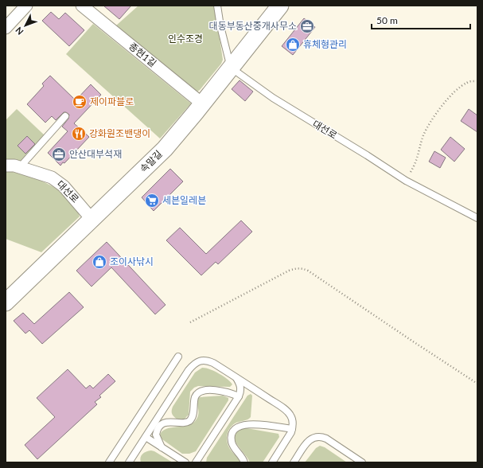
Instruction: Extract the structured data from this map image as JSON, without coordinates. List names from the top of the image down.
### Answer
{
  "streets": {
    "street": ["종현1길", "대선로", "속말길"]
  },
  "crossings": [
    ["종현1길", "속말길"],
    ["대선로", "속말길"]
  ],
  "parks": ["인수조경"],
  "places": {
    "office": ["대동부동산중개사무소", "안산대부석재"],
    "shop": ["휴체형관리", "조이사낚시"],
    "cafe": ["제이파블로"],
    "restaurant": ["강화원조밴댕이"],
    "supermarket": ["세븐일레븐"]
  },
  "scale_bar": "50 m",
  "north": "bottom left"
}
